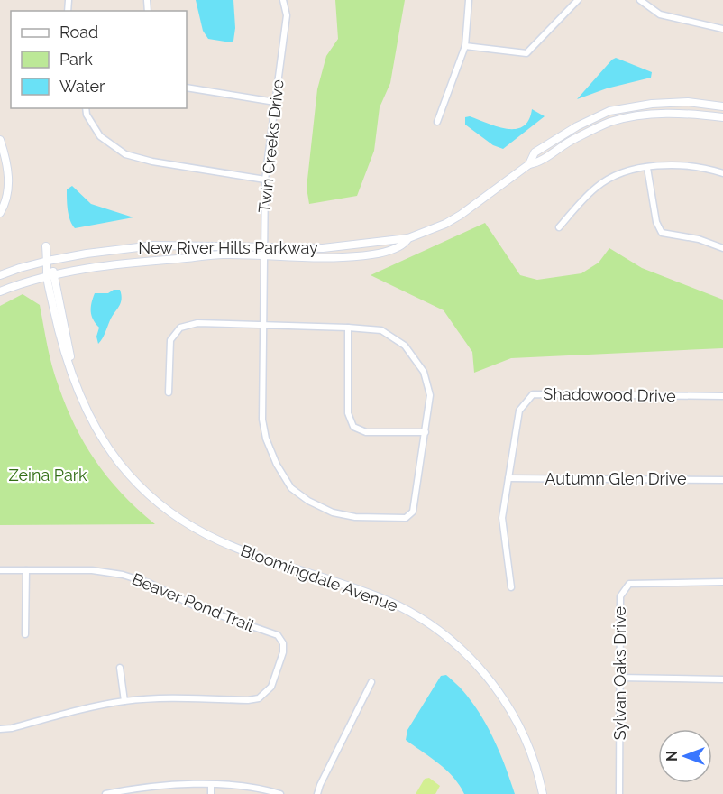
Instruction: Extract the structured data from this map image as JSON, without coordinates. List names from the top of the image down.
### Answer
{
  "streets": {
    "street": [
      "Twin Creeks Drive",
      "New River Hills Parkway",
      "Shadowood Drive",
      "Autumn Glen Drive",
      "Bloomingdale Avenue",
      "Beaver Pond Trail",
      "Sylvan Oaks Drive"
    ]
  },
  "crossings": [
    ["Twin Creeks Drive", "New River Hills Parkway"],
    ["New River Hills Parkway", "Bloomingdale Avenue"],
    ["Shadowood Drive", "Autumn Glen Drive"]
  ],
  "parks": ["Zeina Park"],
  "legend": ["Road", "Park", "Water"],
  "north": "left"
}
